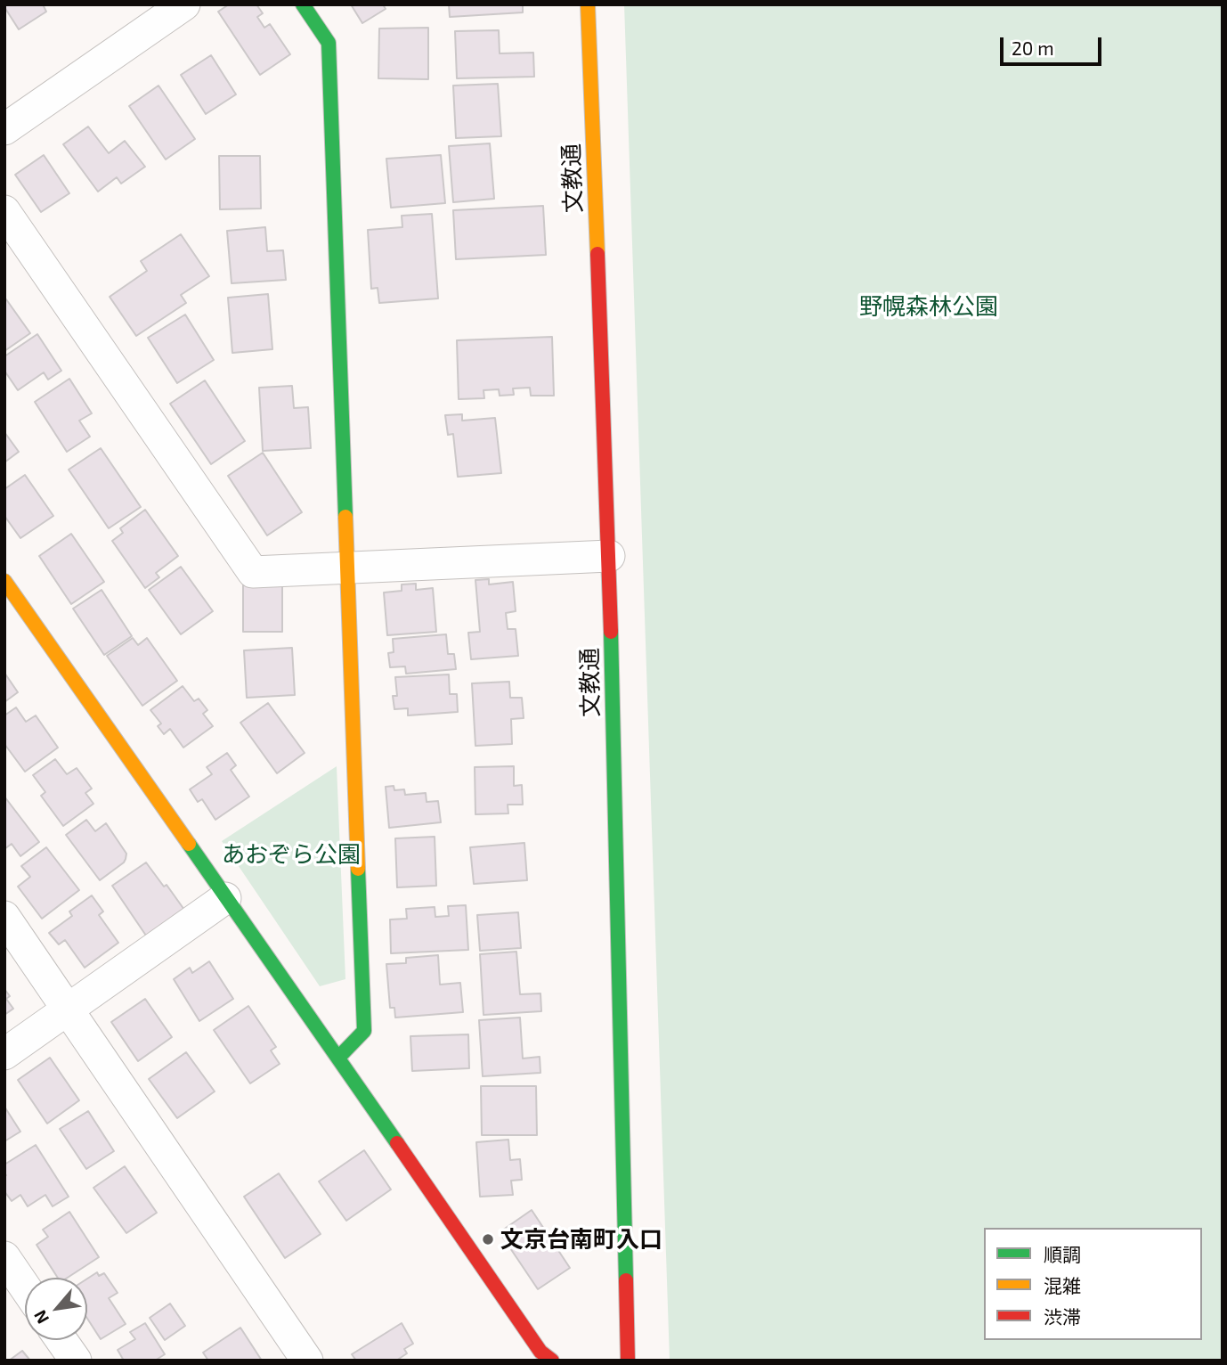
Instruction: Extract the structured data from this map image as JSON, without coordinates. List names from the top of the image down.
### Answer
{
  "streets": {
    "street": ["文教通"]
  },
  "parks": ["野幌森林公園", "あおぞら公園"],
  "places": ["文京台南町入口"],
  "legend": ["順調", "混雑", "渋滞"],
  "scale_bar": "20 m",
  "north": "bottom left"
}
